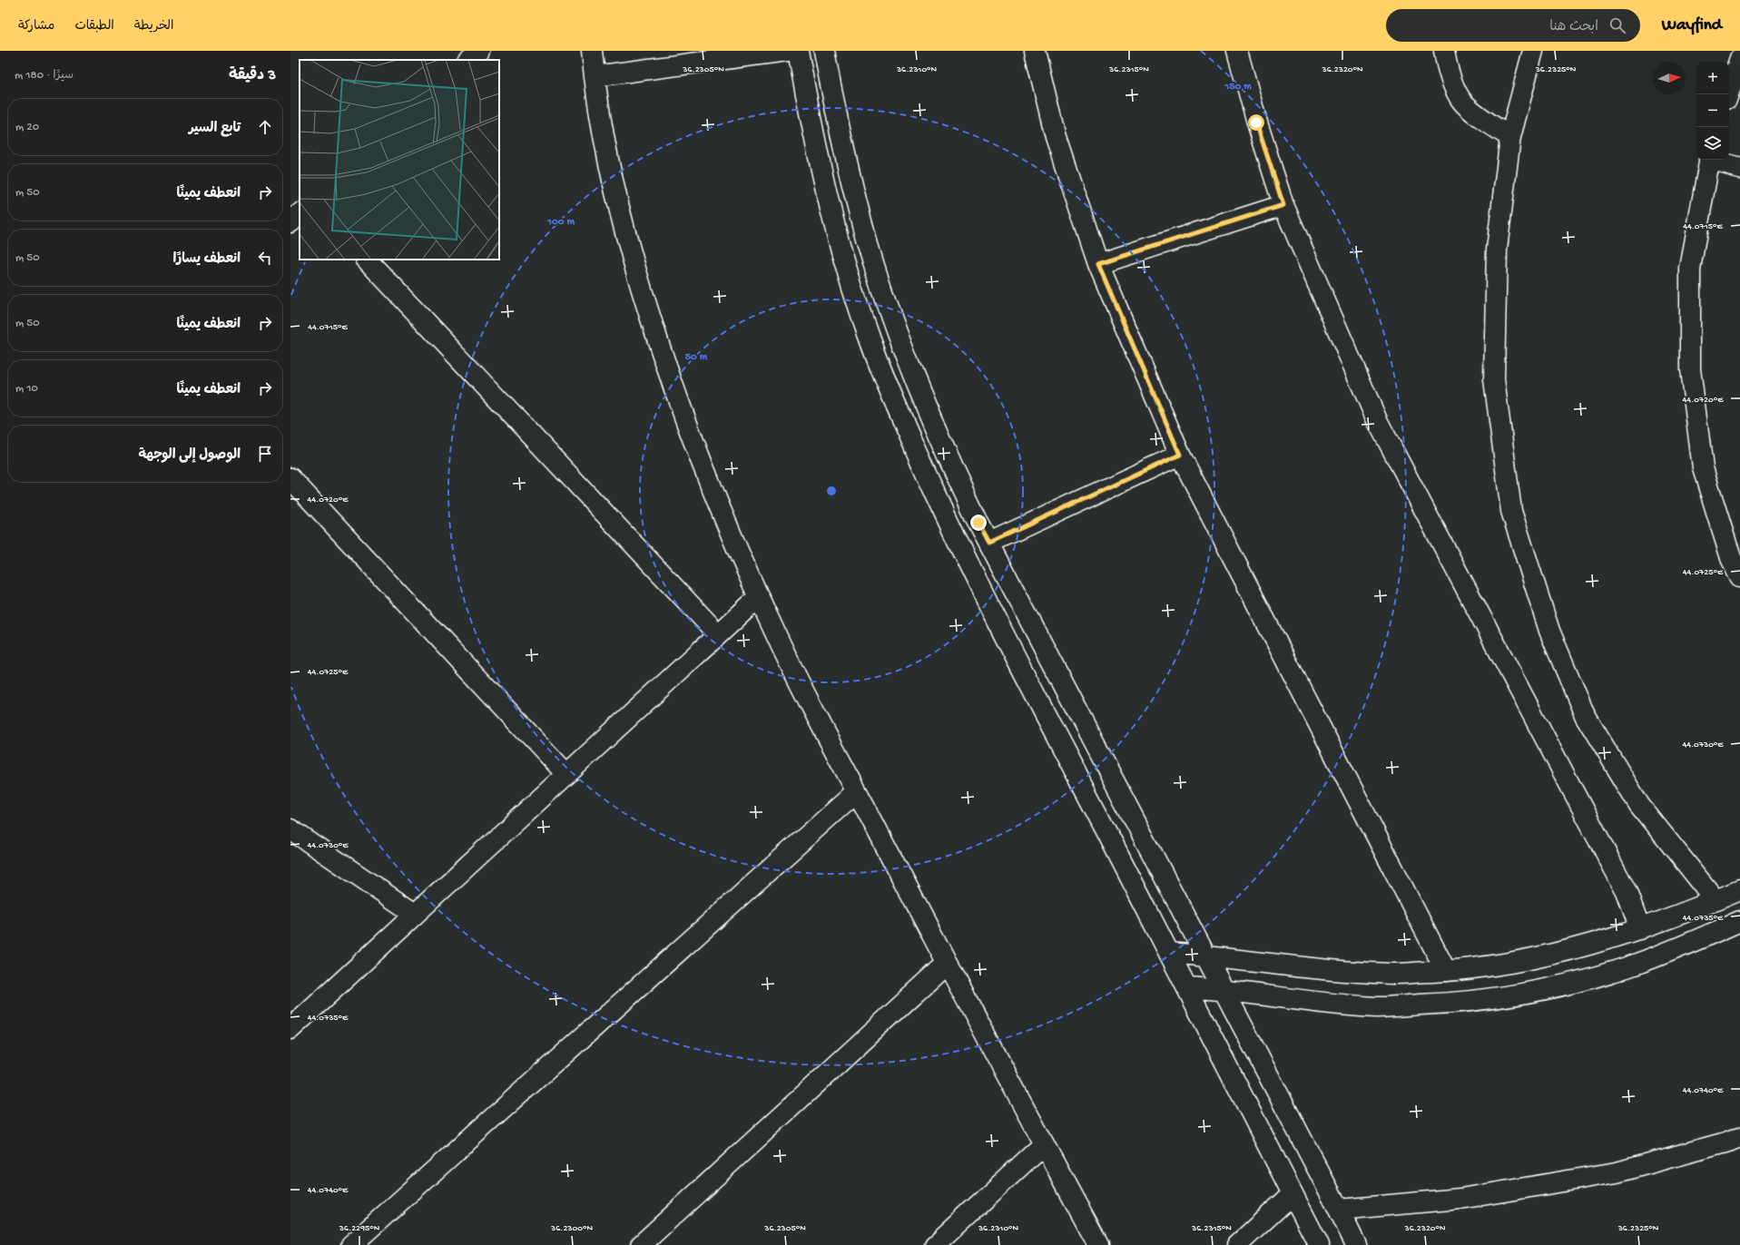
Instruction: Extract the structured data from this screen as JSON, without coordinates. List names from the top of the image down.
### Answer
{
  "north": "right",
  "page": {
    "header": "Wayfind",
    "search": "ابحث هنا",
    "nav": ["الخريطة", "الطبقات", "مشاركة"],
    "heading": ["3 دقيقة", "سيرًا · 180 m"],
    "map_buttons": ["+", "−"],
    "list": [
      ["تابع السير", "20 m"],
      ["انعطف يمينًا", "50 m"],
      ["انعطف يسارًا", "50 m"],
      ["انعطف يمينًا", "50 m"],
      ["انعطف يمينًا", "10 m"],
      "الوصول إلى الوجهة"
    ]
  },
  "coordinates": [
    "36.2305°N",
    "36.2310°N",
    "36.2315°N",
    "36.2320°N",
    "36.2325°N",
    "44.0715°E",
    "44.0720°E",
    "44.0725°E",
    "44.0730°E",
    "44.0735°E",
    "44.0740°E",
    "36.2295°N",
    "36.2300°N"
  ],
  "rings": ["150 m", "100 m", "50 m"]
}
